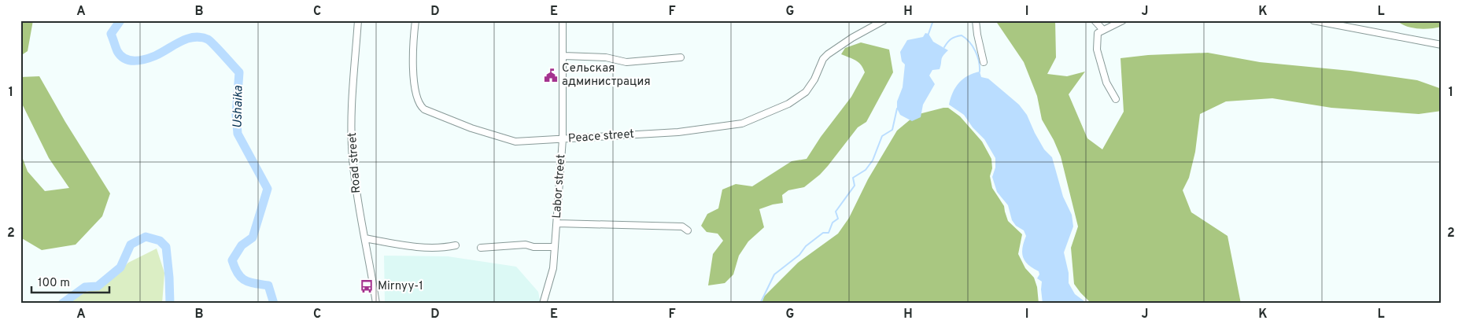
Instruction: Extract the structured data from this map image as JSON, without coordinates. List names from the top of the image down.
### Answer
{
  "streets": {
    "street": ["Peace street", "Road street", "Labor street"]
  },
  "crossings": [
    ["Peace street", "Labor street"]
  ],
  "water": ["Ushaika"],
  "places": {
    "public building": ["Сельская администрация"],
    "bus stop": ["Mirnyy-1"]
  },
  "scale_bar": "100 m",
  "grid": {
    "columns": [
      "A",
      "B",
      "C",
      "D",
      "E",
      "F",
      "G",
      "H",
      "I",
      "J",
      "K",
      "L"
    ],
    "rows": ["1", "2"]
  }
}
